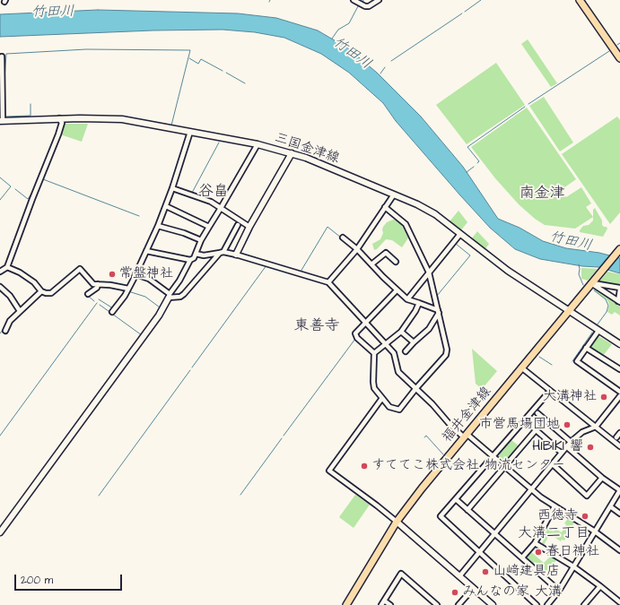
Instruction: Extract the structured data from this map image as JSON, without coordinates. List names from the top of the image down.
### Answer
{
  "streets": {
    "main road": ["三国金津線", "福井金津線"]
  },
  "crossings": [
    ["三国金津線", "福井金津線"]
  ],
  "districts": [
    "谷畠",
    "南金津",
    "東善寺",
    "大溝二丁目"
  ],
  "water": ["竹田川"],
  "places": [
    "常盤神社",
    "大溝神社",
    "市営馬場団地",
    "HIBIKI 響",
    "すててこ株式会社 物流センター",
    "西徳寺",
    "春日神社",
    "山﨑建具店",
    "みんなの家 大溝"
  ],
  "scale_bar": "200 m"
}
